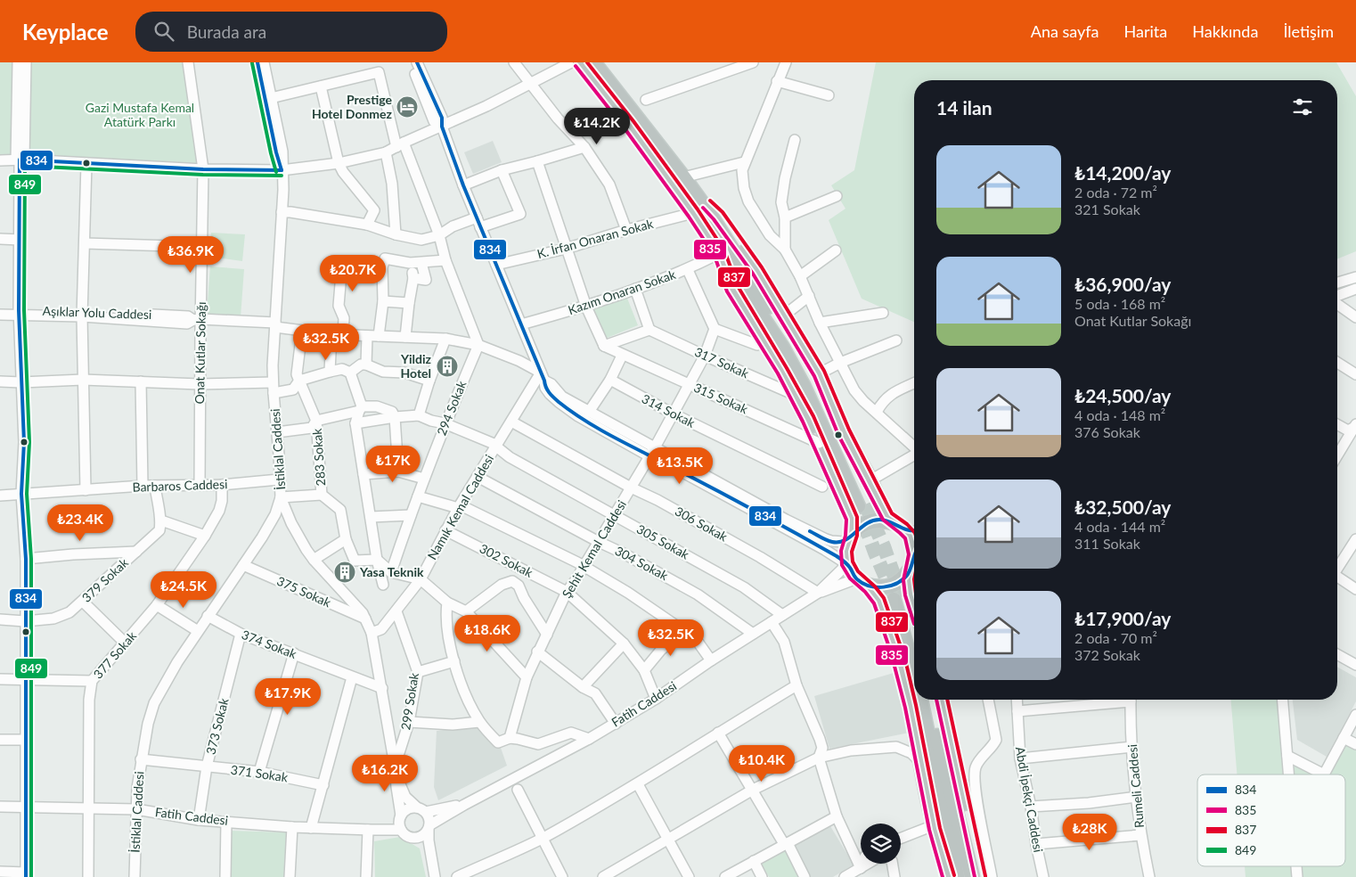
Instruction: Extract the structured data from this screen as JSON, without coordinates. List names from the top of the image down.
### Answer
{
  "streets": {
    "street": [
      "K. İrfan Onaran Sokak",
      "Kazım Onaran Sokak",
      "Aşıklar Yolu Caddesi",
      "Onat Kutlar Sokağı",
      "317 Sokak",
      "315 Sokak",
      "294 Sokak",
      "314 Sokak",
      "İstiklal Caddesi",
      "283 Sokak",
      "Barbaros Caddesi",
      "Namık Kemal Caddesi",
      "306 Sokak",
      "305 Sokak",
      "Şehit Kemal Caddesi",
      "302 Sokak",
      "304 Sokak",
      "379 Sokak",
      "375 Sokak",
      "374 Sokak",
      "377 Sokak",
      "299 Sokak",
      "Fatih Caddesi",
      "373 Sokak",
      "371 Sokak",
      "Rumeli Caddesi",
      "Abdi İpekçi Caddesi"
    ]
  },
  "crossings": [
    ["Aşıklar Yolu Caddesi", "Onat Kutlar Sokağı"],
    ["Aşıklar Yolu Caddesi", "294 Sokak"],
    ["Aşıklar Yolu Caddesi", "İstiklal Caddesi"],
    ["Aşıklar Yolu Caddesi", "283 Sokak"],
    ["Aşıklar Yolu Caddesi", "Namık Kemal Caddesi"],
    ["Onat Kutlar Sokağı", "Barbaros Caddesi"],
    ["317 Sokak", "Şehit Kemal Caddesi"],
    ["315 Sokak", "Şehit Kemal Caddesi"],
    ["294 Sokak", "305 Sokak"],
    ["314 Sokak", "Şehit Kemal Caddesi"],
    ["İstiklal Caddesi", "Barbaros Caddesi"],
    ["İstiklal Caddesi", "375 Sokak"],
    ["İstiklal Caddesi", "374 Sokak"],
    ["İstiklal Caddesi", "Fatih Caddesi"],
    ["İstiklal Caddesi", "371 Sokak"],
    ["Barbaros Caddesi", "377 Sokak"],
    ["Namık Kemal Caddesi", "306 Sokak"],
    ["Namık Kemal Caddesi", "305 Sokak"],
    ["Namık Kemal Caddesi", "302 Sokak"],
    ["Namık Kemal Caddesi", "304 Sokak"],
    ["Namık Kemal Caddesi", "299 Sokak"],
    ["306 Sokak", "Şehit Kemal Caddesi"],
    ["306 Sokak", "Fatih Caddesi"],
    ["305 Sokak", "Şehit Kemal Caddesi"],
    ["305 Sokak", "Fatih Caddesi"],
    ["Şehit Kemal Caddesi", "302 Sokak"],
    ["Şehit Kemal Caddesi", "304 Sokak"],
    ["302 Sokak", "Fatih Caddesi"],
    ["304 Sokak", "Fatih Caddesi"],
    ["374 Sokak", "373 Sokak"],
    ["377 Sokak", "Fatih Caddesi"],
    ["Fatih Caddesi", "373 Sokak"],
    ["373 Sokak", "371 Sokak"]
  ],
  "parks": ["Gazi Mustafa Kemal Atatürk Parkı"],
  "places": {
    "hotel": ["Prestige Hotel Donmez"],
    "building": ["Yildiz Hotel", "Yasa Teknik"]
  },
  "lines": [
    "transit line 834",
    "transit line 837",
    "transit line 849",
    "transit line 835"
  ],
  "legend": [
    "834",
    "835",
    "837",
    "849"
  ],
  "page": {
    "header": "Keyplace",
    "search": "Burada ara",
    "nav": [
      "Ana sayfa",
      "Harita",
      "Hakkında",
      "İletişim"
    ],
    "heading": "14 ilan",
    "price": [
      "₺14.2K",
      "₺36.9K",
      "₺20.7K",
      "₺32.5K",
      "₺17K",
      "₺13.5K",
      "₺23.4K",
      "₺24.5K",
      "₺18.6K",
      "₺32.5K",
      "₺17.9K",
      "₺10.4K",
      "₺16.2K",
      "₺28K"
    ],
    "list": [
      {
        "name": "₺14,200/ay",
        "note": "2 oda · 72 m² · 321 Sokak"
      },
      {
        "name": "₺36,900/ay",
        "note": "5 oda · 168 m² · Onat Kutlar Sokağı"
      },
      {
        "name": "₺24,500/ay",
        "note": "4 oda · 148 m² · 376 Sokak"
      },
      {
        "name": "₺32,500/ay",
        "note": "4 oda · 144 m² · 311 Sokak"
      },
      {
        "name": "₺17,900/ay",
        "note": "2 oda · 70 m² · 372 Sokak"
      }
    ]
  }
}
